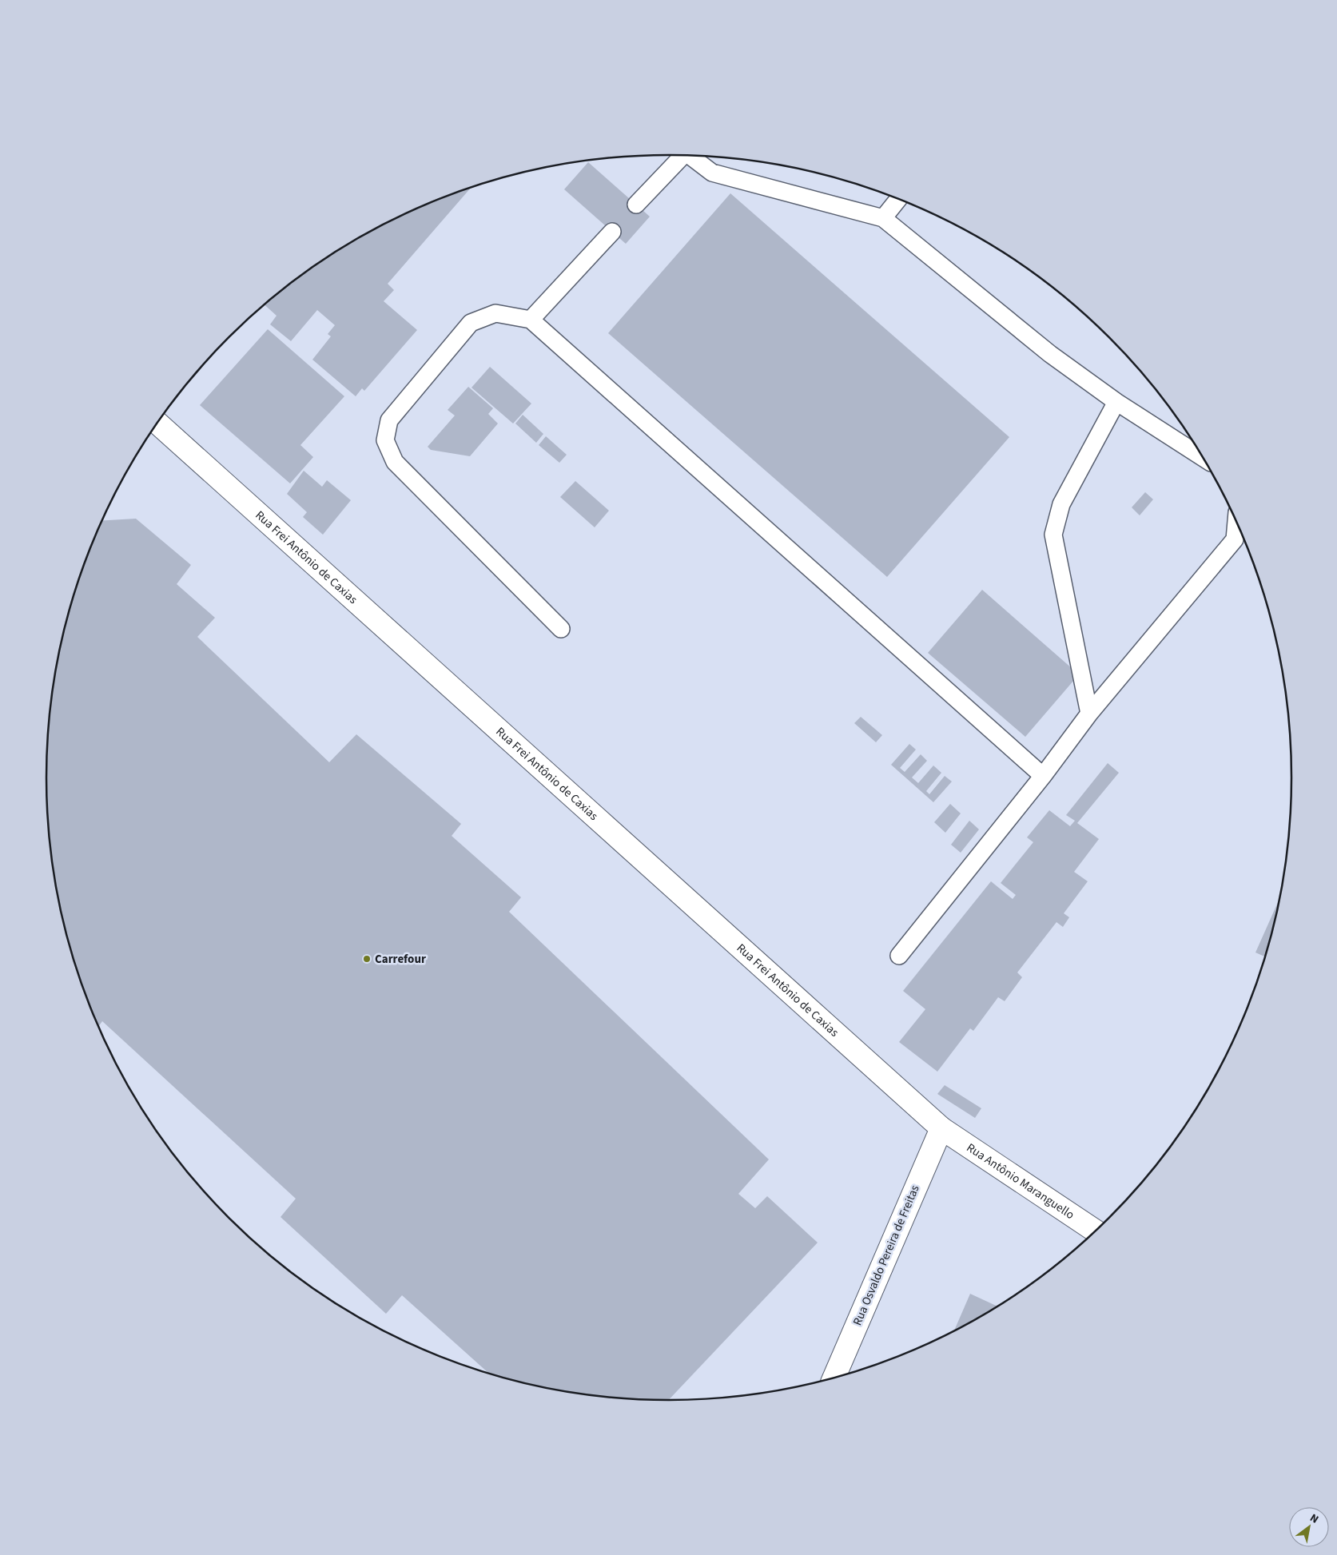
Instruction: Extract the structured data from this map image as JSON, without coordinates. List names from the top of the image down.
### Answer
{
  "streets": {
    "street": ["Rua Frei Antônio de Caxias", "Rua Antônio Maranguello", "Rua Osvaldo Pereira de Freitas"]
  },
  "crossings": [
    ["Rua Frei Antônio de Caxias", "Rua Antônio Maranguello"],
    ["Rua Frei Antônio de Caxias", "Rua Osvaldo Pereira de Freitas"],
    ["Rua Antônio Maranguello", "Rua Osvaldo Pereira de Freitas"]
  ],
  "places": ["Carrefour"],
  "north": "top right"
}
